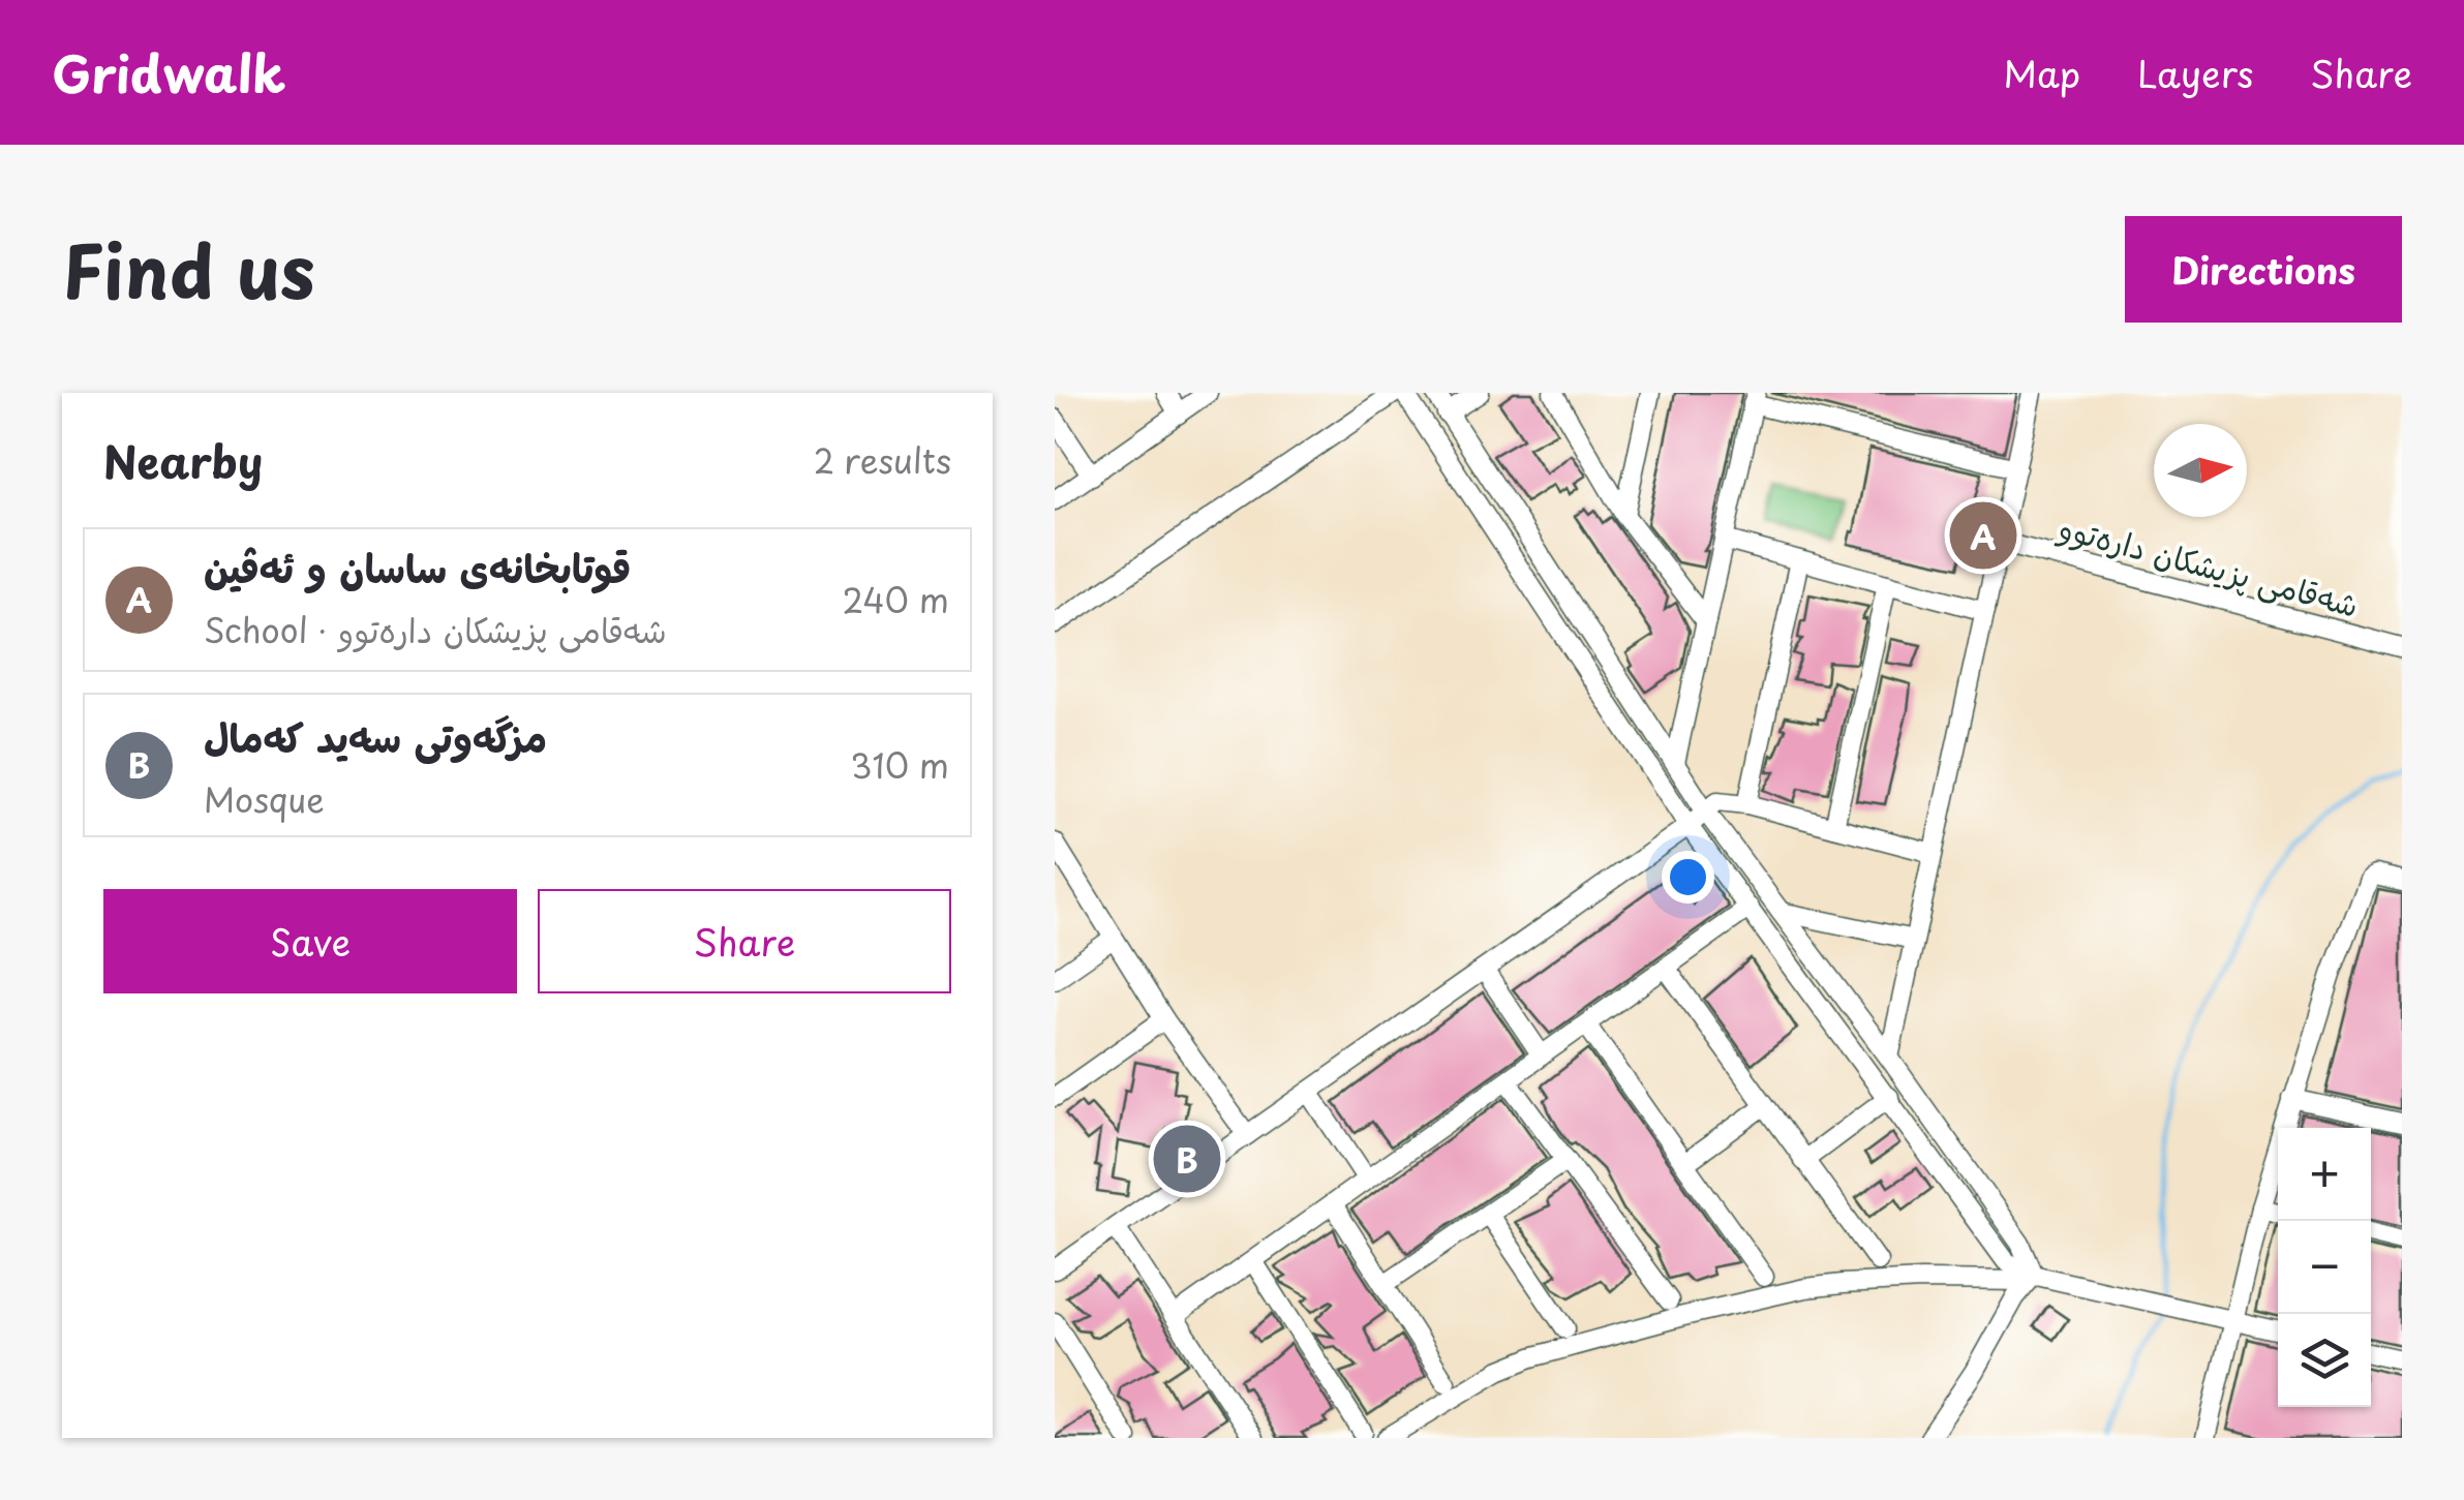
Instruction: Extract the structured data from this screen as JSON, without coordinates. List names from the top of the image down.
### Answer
{
  "streets": {
    "street": ["شەقامی پزیشکان دارەتوو"]
  },
  "north": "right",
  "page": {
    "header": "Gridwalk",
    "nav": ["Map", "Layers", "Share"],
    "title": "Find us",
    "buttons": [
      "Directions",
      ["Save", "Share"]
    ],
    "heading": ["Nearby", "2 results"],
    "pins": ["A", "B"],
    "list": [
      {
        "mark": "A",
        "name": "قوتابخانەی ساسان و ئەڤین",
        "note": "School · شەقامی پزیشکان دارەتوو",
        "value": "240 m"
      },
      {
        "mark": "B",
        "name": "مزگەوتی سەید کەمال",
        "note": "Mosque",
        "value": "310 m"
      }
    ],
    "map_buttons": ["+", "−"]
  }
}
